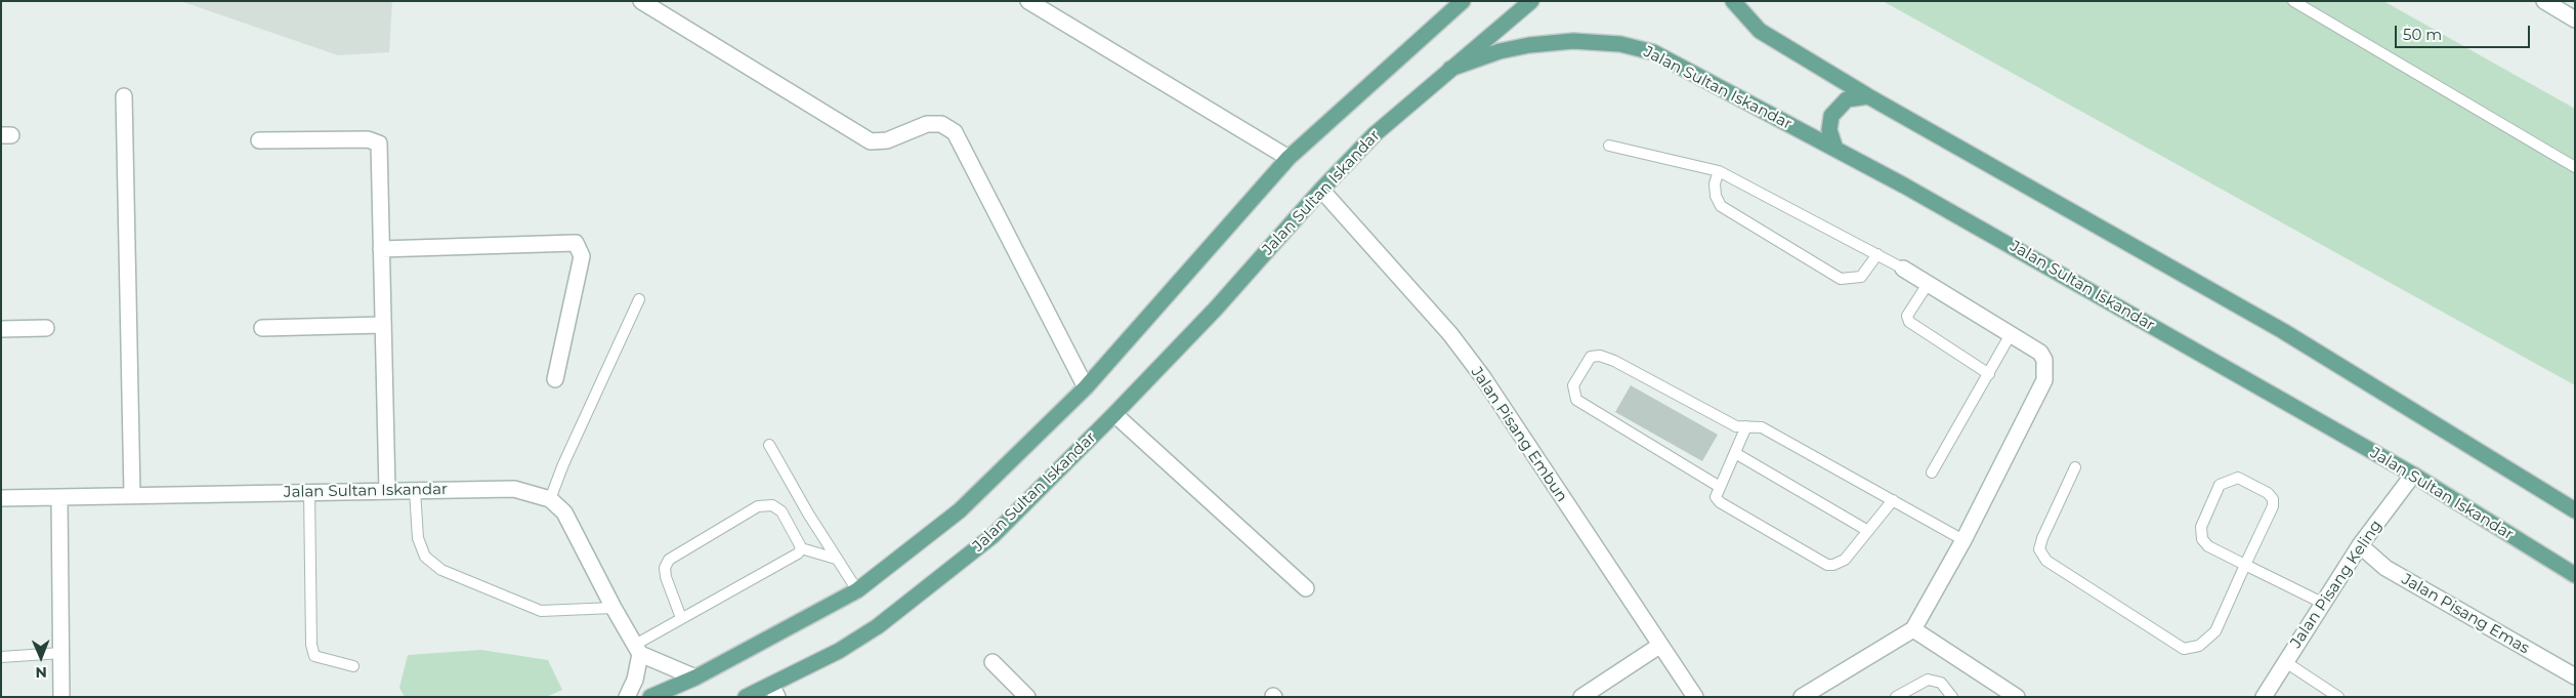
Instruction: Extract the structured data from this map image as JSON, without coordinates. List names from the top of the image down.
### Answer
{
  "streets": {
    "main road": ["Jalan Sultan Iskandar"],
    "street": ["Jalan Pisang Embun", "Jalan Pisang Keling", "Jalan Pisang Emas"]
  },
  "crossings": [
    ["Jalan Sultan Iskandar", "Jalan Pisang Embun"],
    ["Jalan Sultan Iskandar", "Jalan Pisang Keling"],
    ["Jalan Pisang Keling", "Jalan Pisang Emas"]
  ],
  "scale_bar": "50 m",
  "north": "bottom"
}
